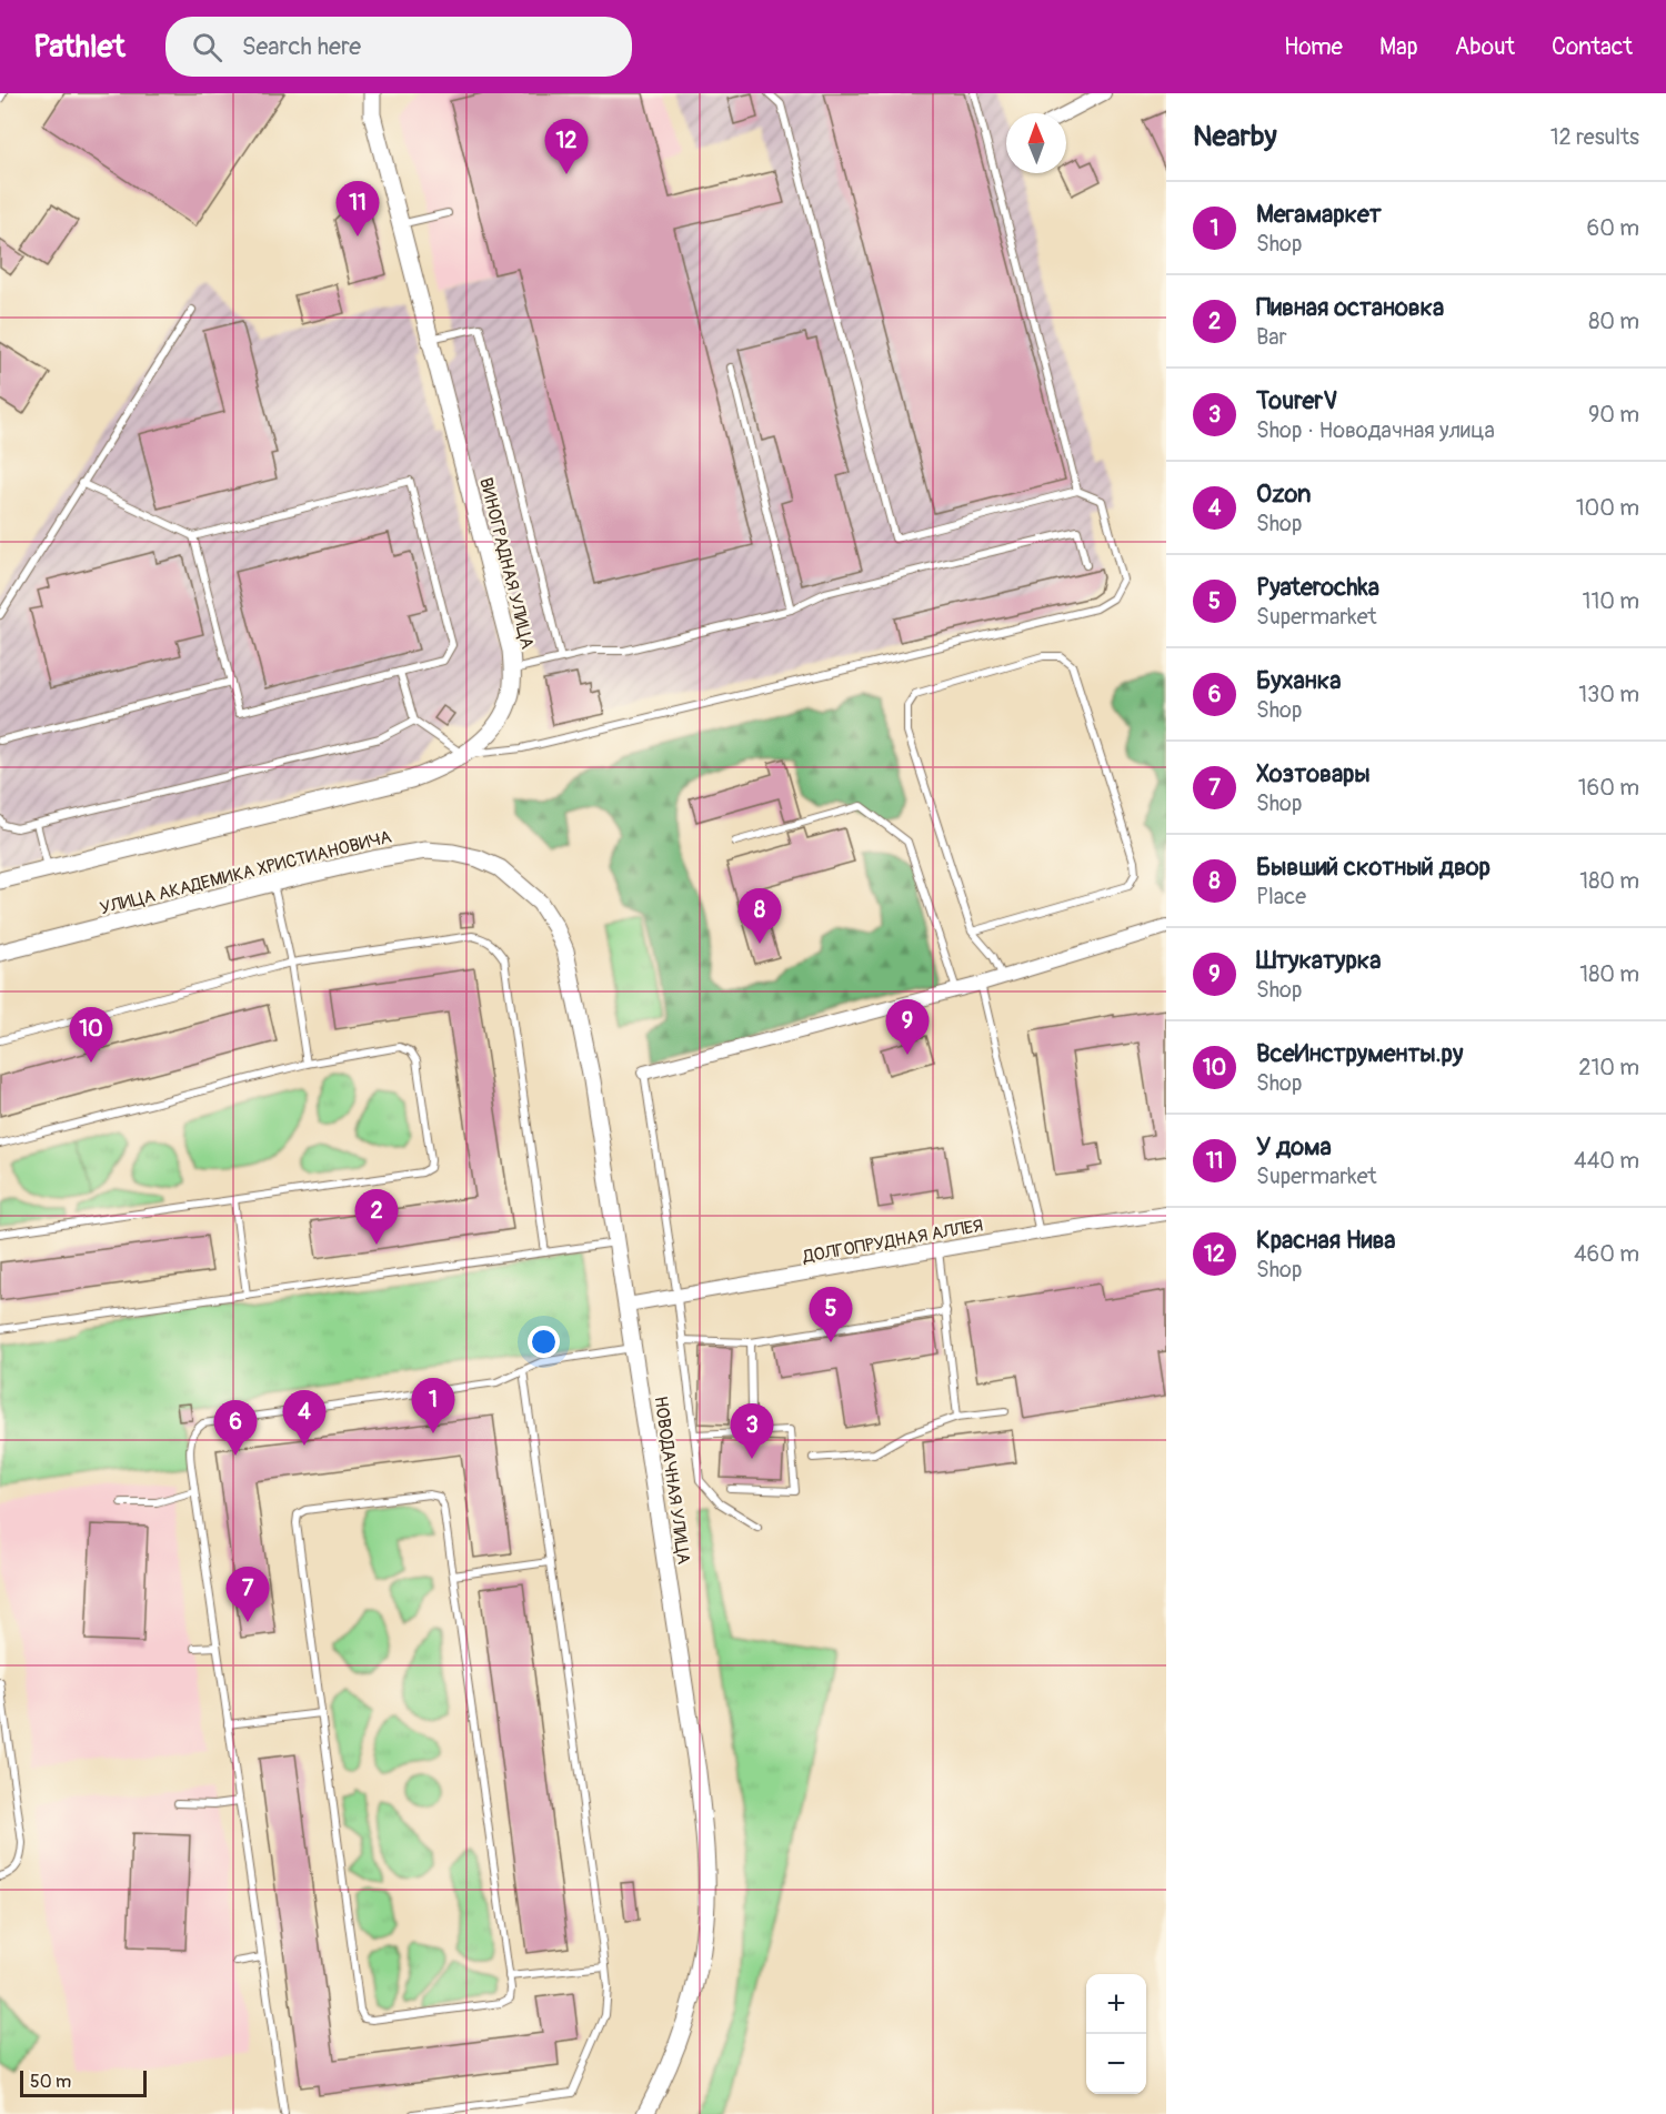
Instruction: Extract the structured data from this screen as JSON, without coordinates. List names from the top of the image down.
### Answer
{
  "streets": {
    "street": [
      "ВИНОГРАДНАЯ УЛИЦА",
      "УЛИЦА АКАДЕМИКА ХРИСТИАНОВИЧА",
      "ДОЛГОПРУДНАЯ АЛЛЕЯ",
      "НОВОДАЧНАЯ УЛИЦА"
    ]
  },
  "crossings": [
    ["УЛИЦА АКАДЕМИКА ХРИСТИАНОВИЧА", "НОВОДАЧНАЯ УЛИЦА"],
    ["ДОЛГОПРУДНАЯ АЛЛЕЯ", "НОВОДАЧНАЯ УЛИЦА"]
  ],
  "scale_bar": "50 m",
  "north": "top",
  "page": {
    "header": "Pathlet",
    "search": "Search here",
    "nav": [
      "Home",
      "Map",
      "About",
      "Contact"
    ],
    "heading": ["Nearby", "12 results"],
    "pins": [
      "12",
      "11",
      "8",
      "9",
      "10",
      "2",
      "5",
      "1",
      "4",
      "6",
      "3",
      "7"
    ],
    "list": [
      {
        "mark": "1",
        "name": "Мегамаркет",
        "note": "Shop",
        "value": "60 m"
      },
      {
        "mark": "2",
        "name": "Пивная остановка",
        "note": "Bar",
        "value": "80 m"
      },
      {
        "mark": "3",
        "name": "TourerV",
        "note": "Shop · Новодачная улица",
        "value": "90 m"
      },
      {
        "mark": "4",
        "name": "Ozon",
        "note": "Shop",
        "value": "100 m"
      },
      {
        "mark": "5",
        "name": "Pyaterochka",
        "note": "Supermarket",
        "value": "110 m"
      },
      {
        "mark": "6",
        "name": "Буханка",
        "note": "Shop",
        "value": "130 m"
      },
      {
        "mark": "7",
        "name": "Хозтовары",
        "note": "Shop",
        "value": "160 m"
      },
      {
        "mark": "8",
        "name": "Бывший скотный двор",
        "note": "Place",
        "value": "180 m"
      },
      {
        "mark": "9",
        "name": "Штукатурка",
        "note": "Shop",
        "value": "180 m"
      },
      {
        "mark": "10",
        "name": "ВсеИнструменты.ру",
        "note": "Shop",
        "value": "210 m"
      },
      {
        "mark": "11",
        "name": "У дома",
        "note": "Supermarket",
        "value": "440 m"
      },
      {
        "mark": "12",
        "name": "Красная Нива",
        "note": "Shop",
        "value": "460 m"
      }
    ],
    "map_buttons": ["+", "−"],
    "scale": "50 m"
  }
}
